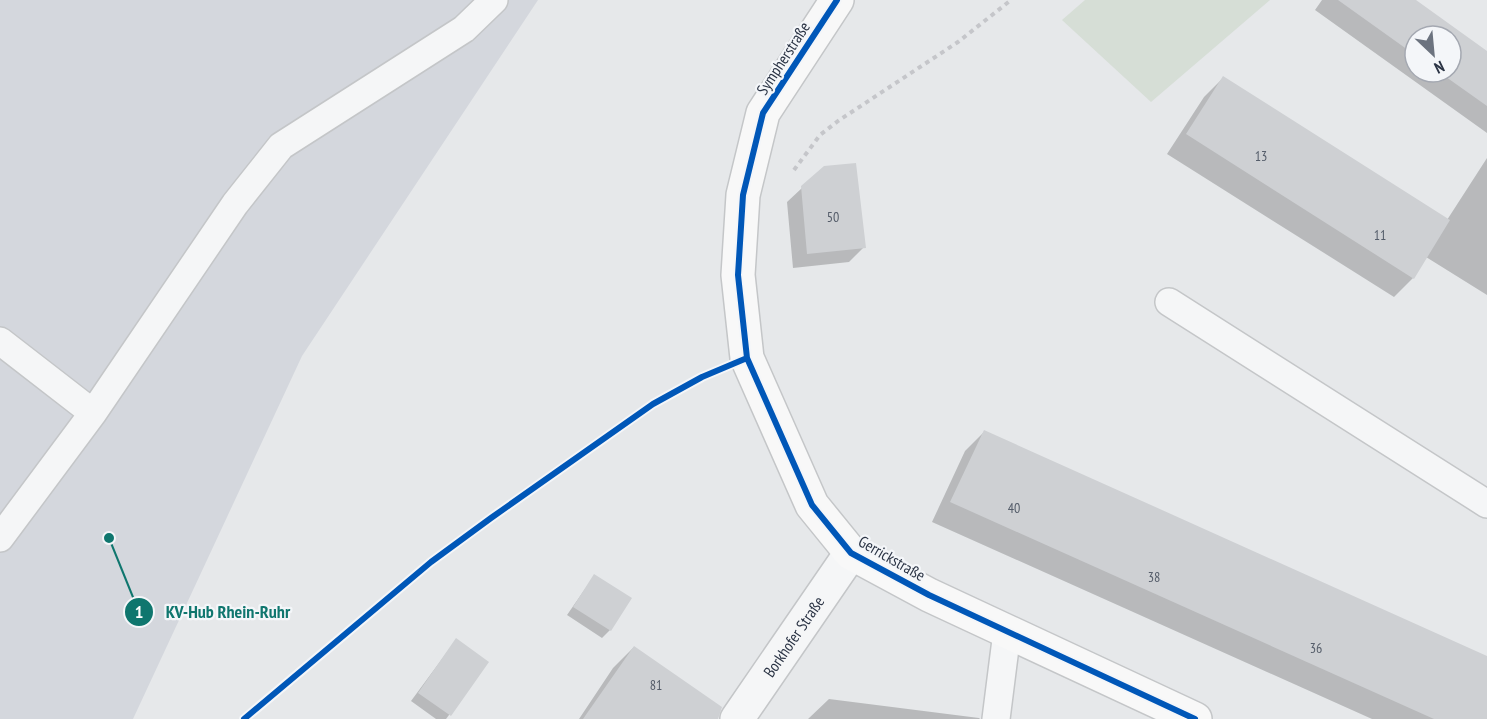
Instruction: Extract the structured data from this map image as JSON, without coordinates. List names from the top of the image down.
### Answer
{
  "streets": {
    "street": ["Sympherstraße", "Gerrickstraße", "Borkhofer Straße"]
  },
  "crossings": [
    ["Sympherstraße", "Gerrickstraße"],
    ["Gerrickstraße", "Borkhofer Straße"]
  ],
  "places": ["KV-Hub Rhein-Ruhr"],
  "house_numbers": [
    "13",
    "50",
    "11",
    "40",
    "38",
    "36",
    "81"
  ],
  "north": "bottom right"
}
